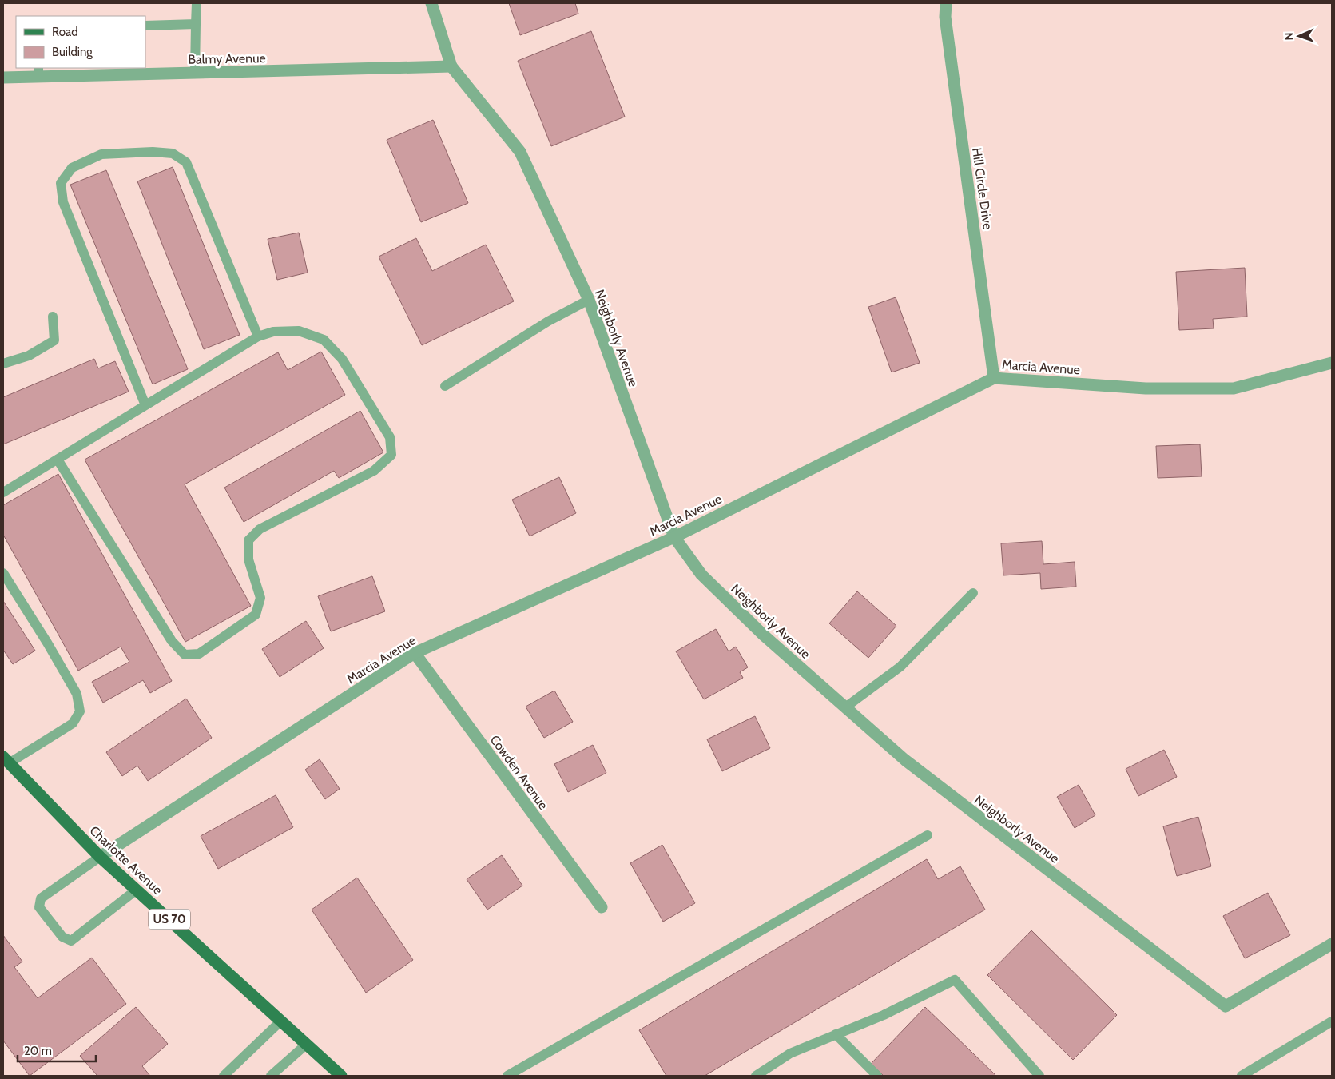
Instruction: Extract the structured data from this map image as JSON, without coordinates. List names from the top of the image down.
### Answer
{
  "streets": {
    "main road": ["Charlotte Avenue", "US 70"],
    "street": [
      "Balmy Avenue",
      "Hill Circle Drive",
      "Neighborly Avenue",
      "Marcia Avenue",
      "Cowden Avenue"
    ]
  },
  "crossings": [
    ["Balmy Avenue", "Neighborly Avenue"],
    ["Hill Circle Drive", "Marcia Avenue"],
    ["Neighborly Avenue", "Marcia Avenue"],
    ["Marcia Avenue", "Cowden Avenue"],
    ["Marcia Avenue", "Charlotte Avenue"]
  ],
  "legend": ["Road", "Building"],
  "scale_bar": "20 m",
  "north": "left"
}
